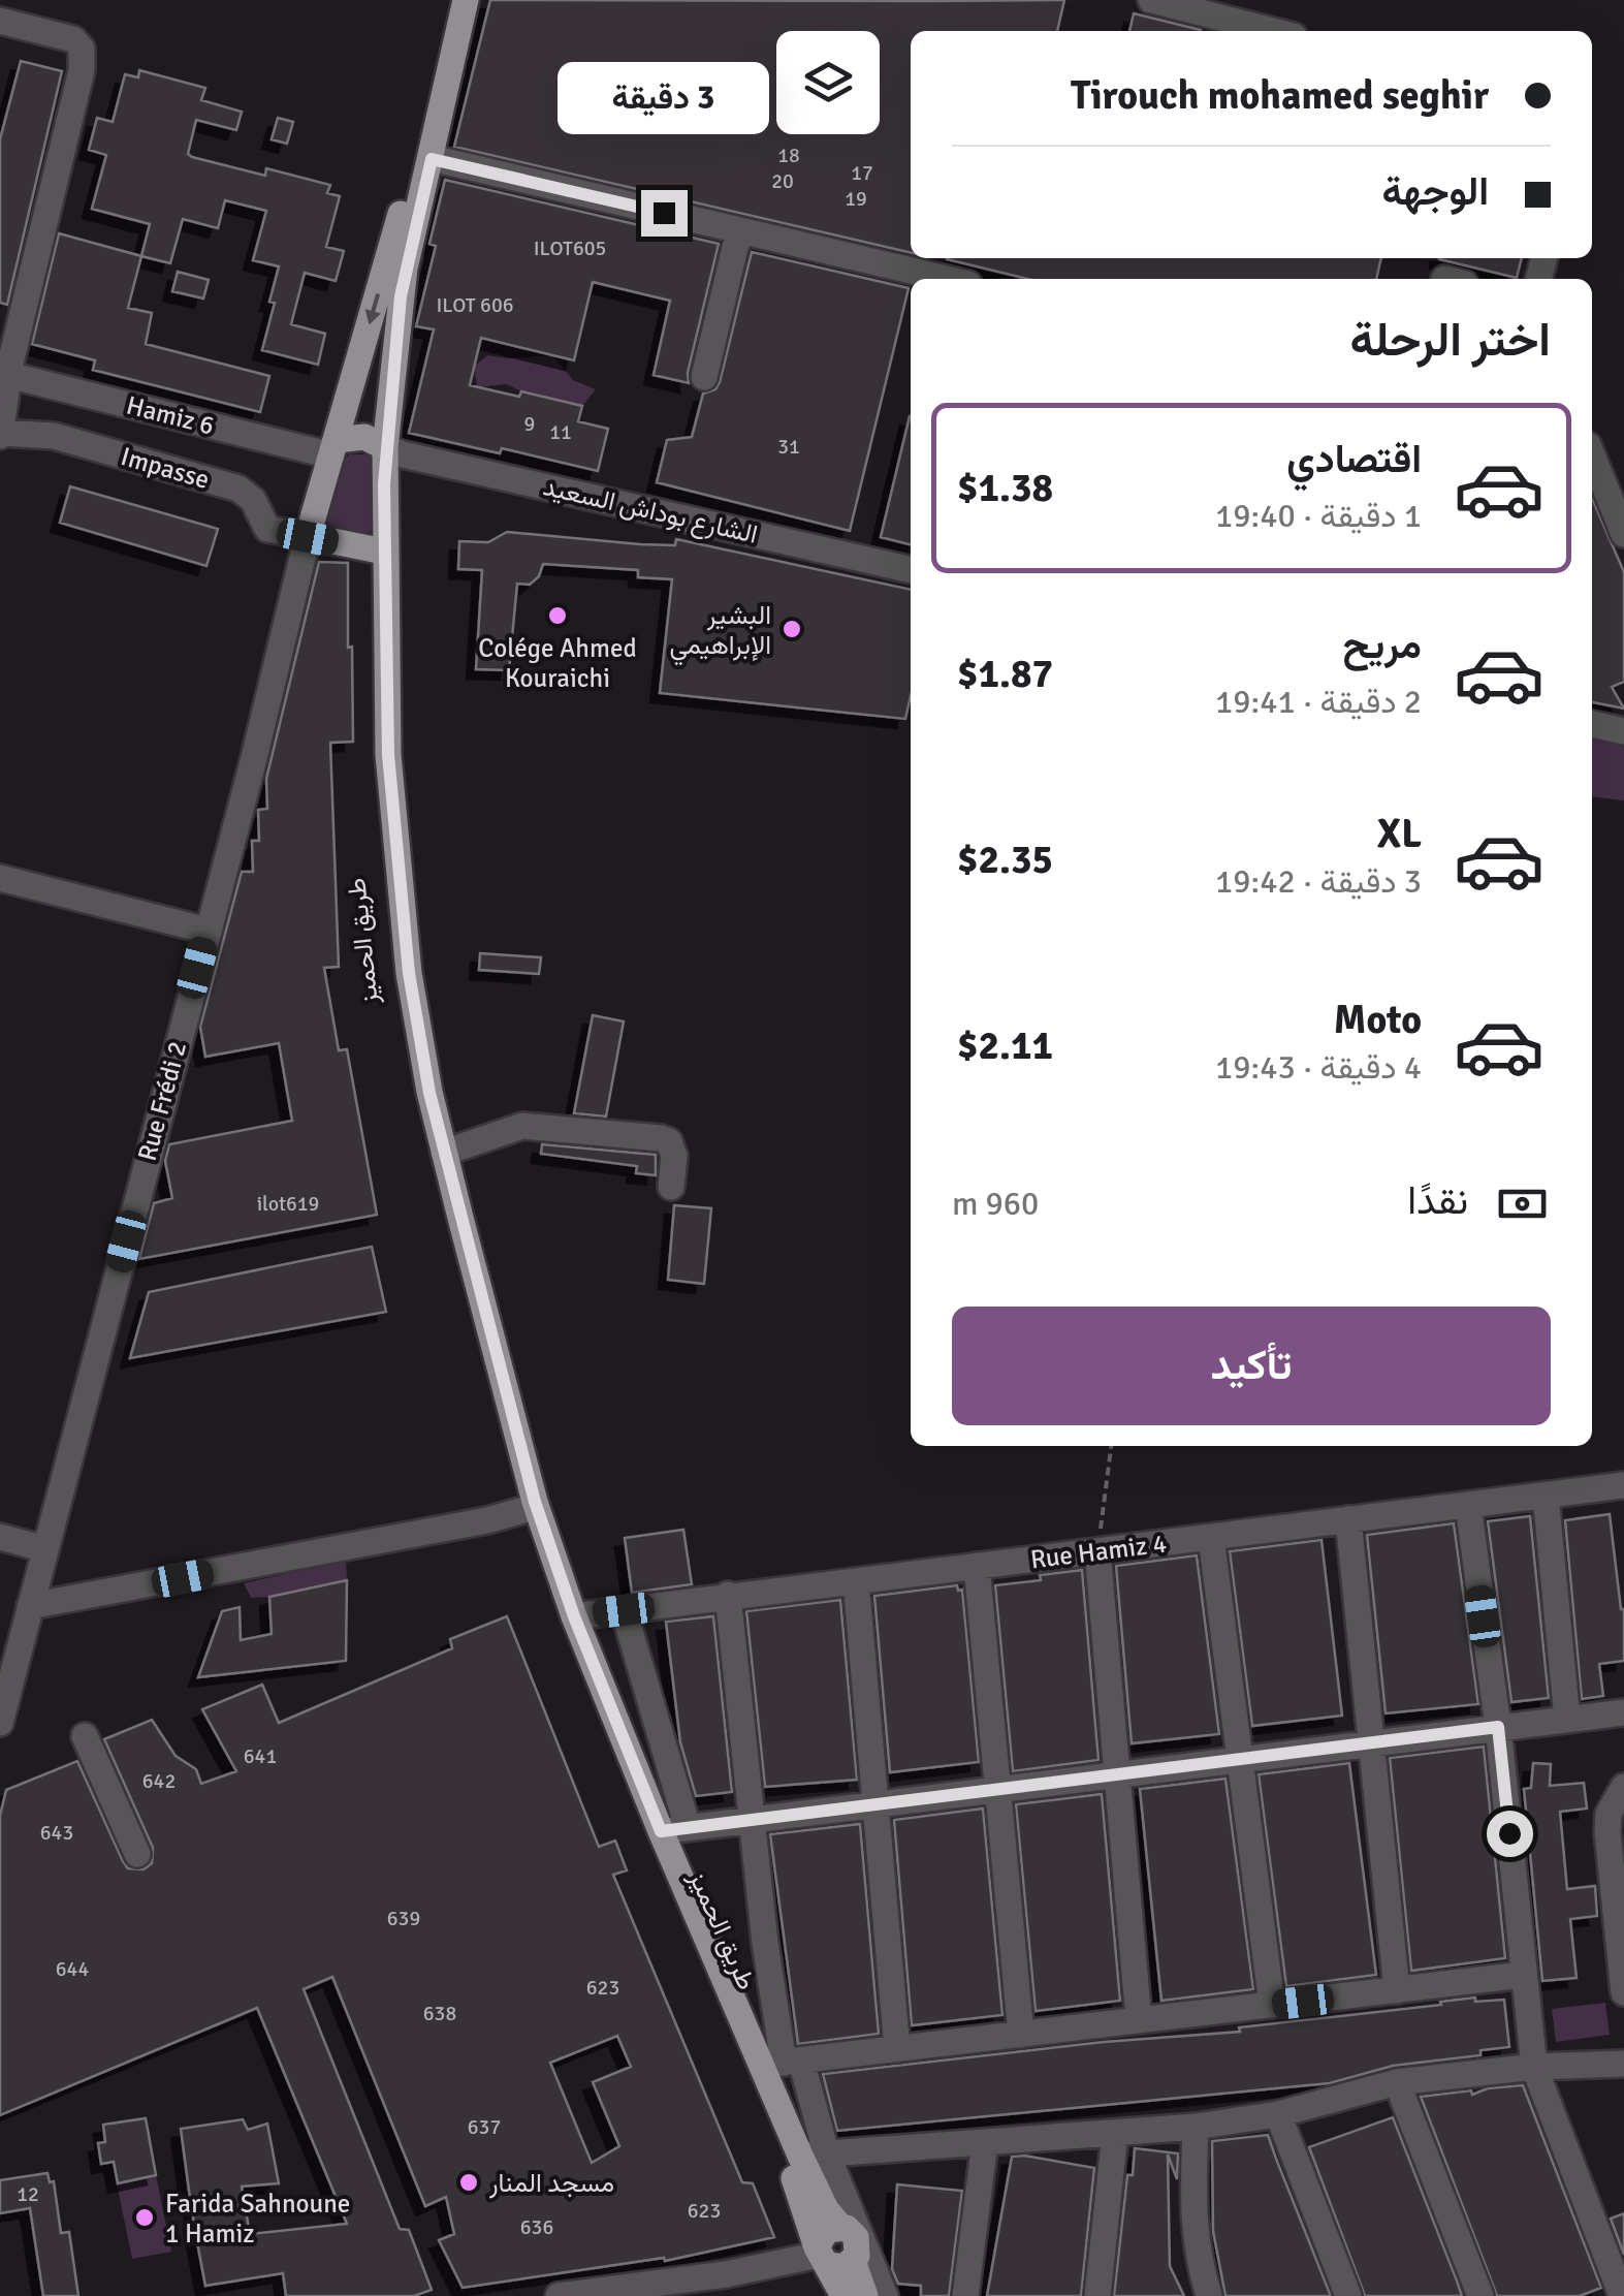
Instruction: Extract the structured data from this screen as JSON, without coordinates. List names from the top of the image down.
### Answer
{
  "streets": {
    "main road": ["طريق الحميز"],
    "street": [
      "Hamiz 6",
      "Impasse",
      "الشارع بوداش السعيد",
      "Rue Frédi 2",
      "Rue Hamiz 4"
    ]
  },
  "crossings": [
    ["Impasse", "Rue Frédi 2"],
    ["طريق الحميز", "Rue Hamiz 4"]
  ],
  "places": [
    "Colége Ahmed Kouraichi",
    "البشير الإبراهيمي",
    "مسجد المنار",
    "Farida Sahnoune 1 Hamiz"
  ],
  "house_numbers": [
    "18",
    "17",
    "20",
    "19",
    "ILOT605",
    "ILOT 606",
    "9",
    "11",
    "31",
    "ilot619",
    "641",
    "642",
    "643",
    "639",
    "644",
    "623",
    "638",
    "637",
    "12",
    "623",
    "636"
  ],
  "page": {
    "banner": ["Tirouch mohamed seghir", "الوجهة"],
    "bubble": "3 دقيقة",
    "heading": "اختر الرحلة",
    "list": [
      {
        "name": "اقتصادي",
        "note": "1 دقيقة · 19:40",
        "value": "$1.38"
      },
      {
        "name": "مريح",
        "note": "2 دقيقة · 19:41",
        "value": "$1.87"
      },
      {
        "name": "XL",
        "note": "3 دقيقة · 19:42",
        "value": "$2.35"
      },
      {
        "name": "Moto",
        "note": "4 دقيقة · 19:43",
        "value": "$2.11"
      }
    ],
    "pay": ["نقدًا", "960 m"],
    "buttons": "تأكيد"
  }
}
